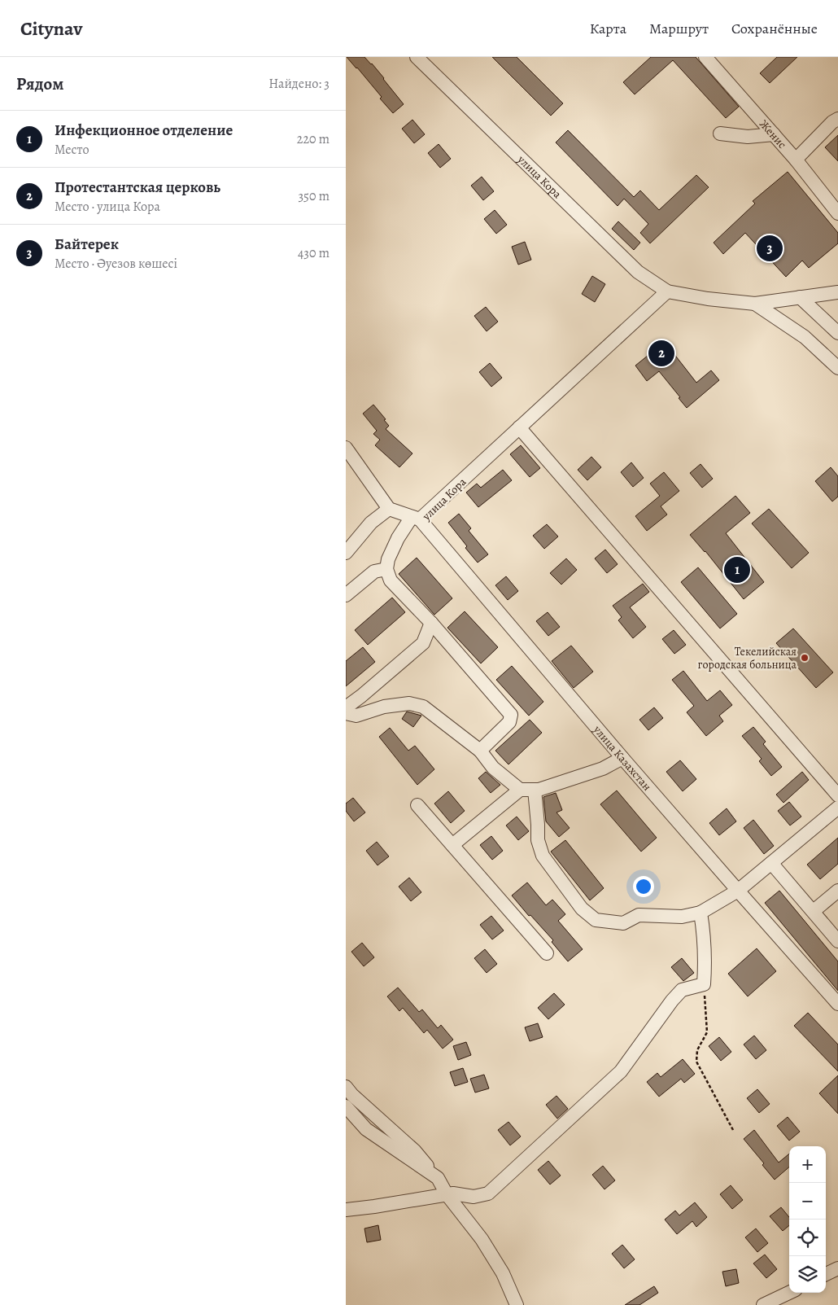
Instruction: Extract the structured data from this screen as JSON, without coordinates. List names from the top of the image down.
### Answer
{
  "streets": {
    "street": ["Женис", "улица Кора", "улица Казахстан"]
  },
  "crossings": [
    ["улица Кора", "улица Казахстан"]
  ],
  "places": ["Текелийская городская больница"],
  "page": {
    "header": "Citynav",
    "nav": ["Карта", "Маршрут", "Сохранённые"],
    "heading": ["Рядом", "Найдено: 3"],
    "list": [
      {
        "mark": "1",
        "name": "Инфекционное отделение",
        "note": "Место",
        "value": "220 m"
      },
      {
        "mark": "2",
        "name": "Протестантская церковь",
        "note": "Место · улица Кора",
        "value": "350 m"
      },
      {
        "mark": "3",
        "name": "Байтерек",
        "note": "Место · Әуезов көшесі",
        "value": "430 m"
      }
    ],
    "pins": ["3", "2", "1"],
    "map_buttons": ["+", "−"]
  }
}
